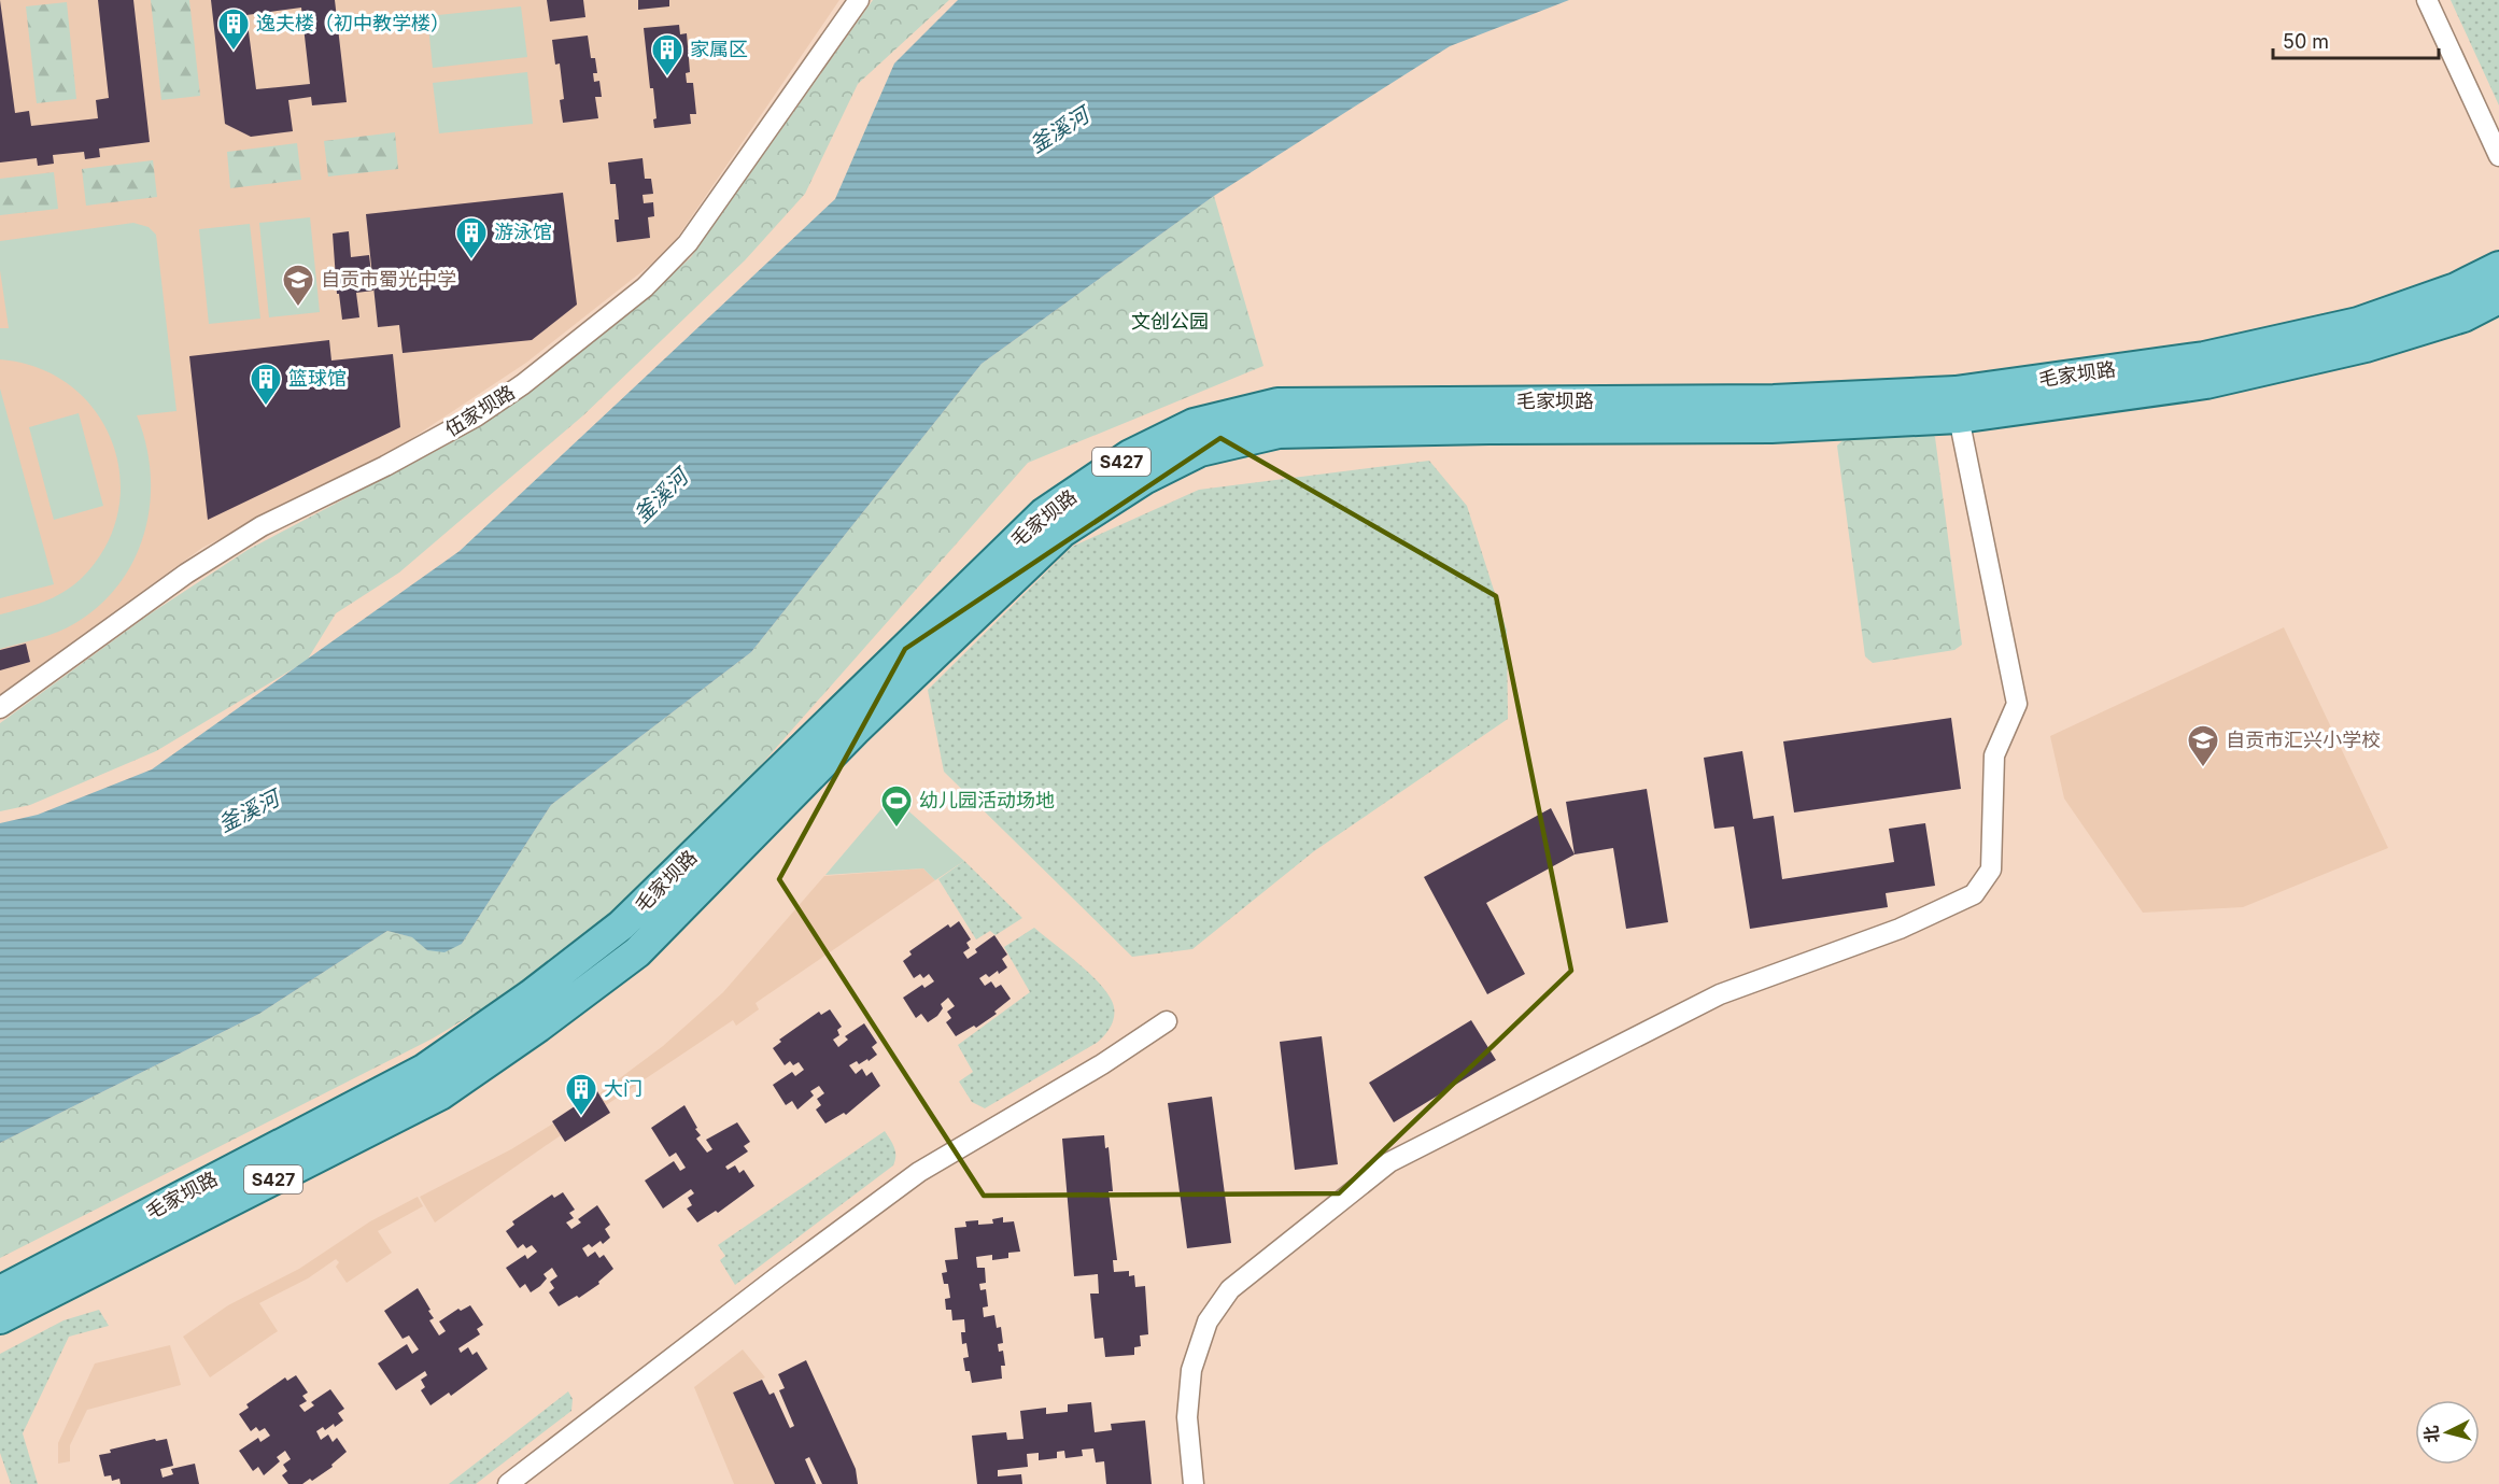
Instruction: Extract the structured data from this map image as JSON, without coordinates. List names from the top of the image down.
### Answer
{
  "streets": {
    "main road": ["毛家坝路", "S427"],
    "street": ["伍家坝路"]
  },
  "water": ["釜溪河"],
  "parks": ["文创公园"],
  "places": {
    "building": [
      "逸夫楼（初中教学楼）",
      "家属区",
      "游泳馆",
      "篮球馆",
      "大门"
    ],
    "school or university": ["自贡市蜀光中学", "自贡市汇兴小学校"],
    "sports": ["幼儿园活动场地"]
  },
  "scale_bar": "50 m",
  "north": "left"
}
